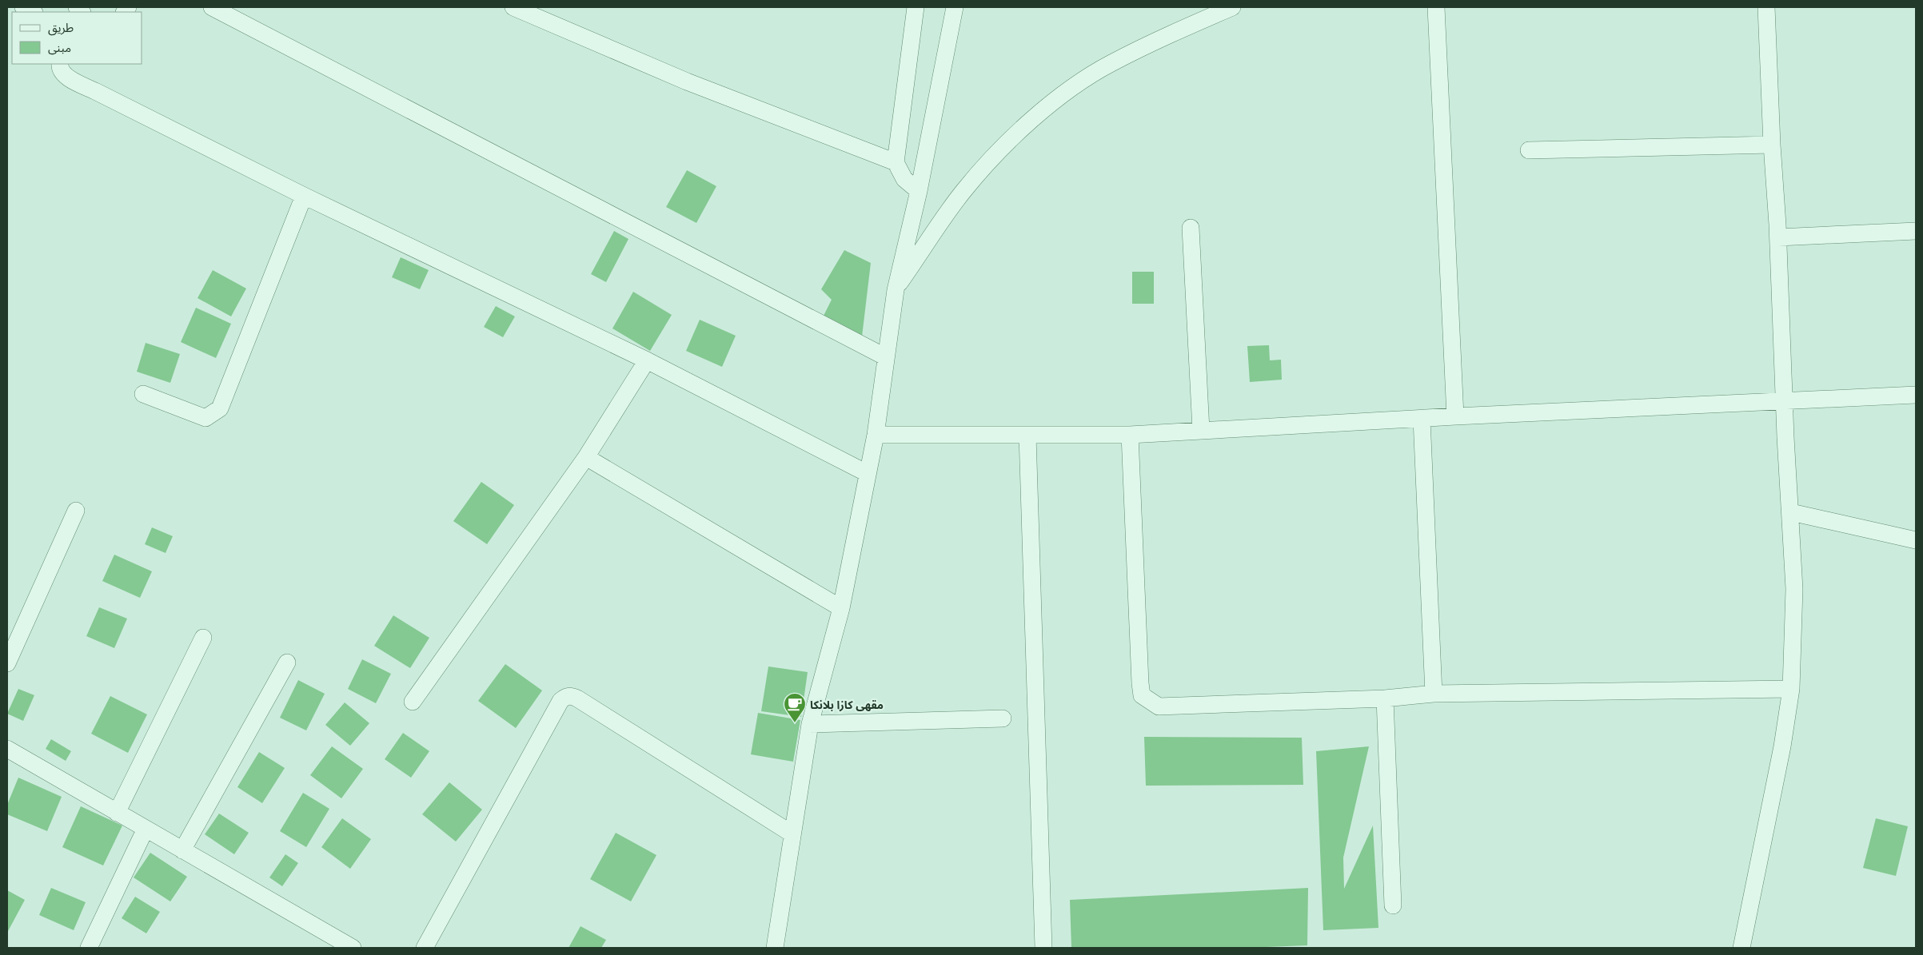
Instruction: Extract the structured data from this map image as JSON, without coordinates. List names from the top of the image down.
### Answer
{
  "places": {
    "cafe": ["مقهى كازا بلانكا"]
  },
  "legend": ["طريق", "مبنى"]
}
